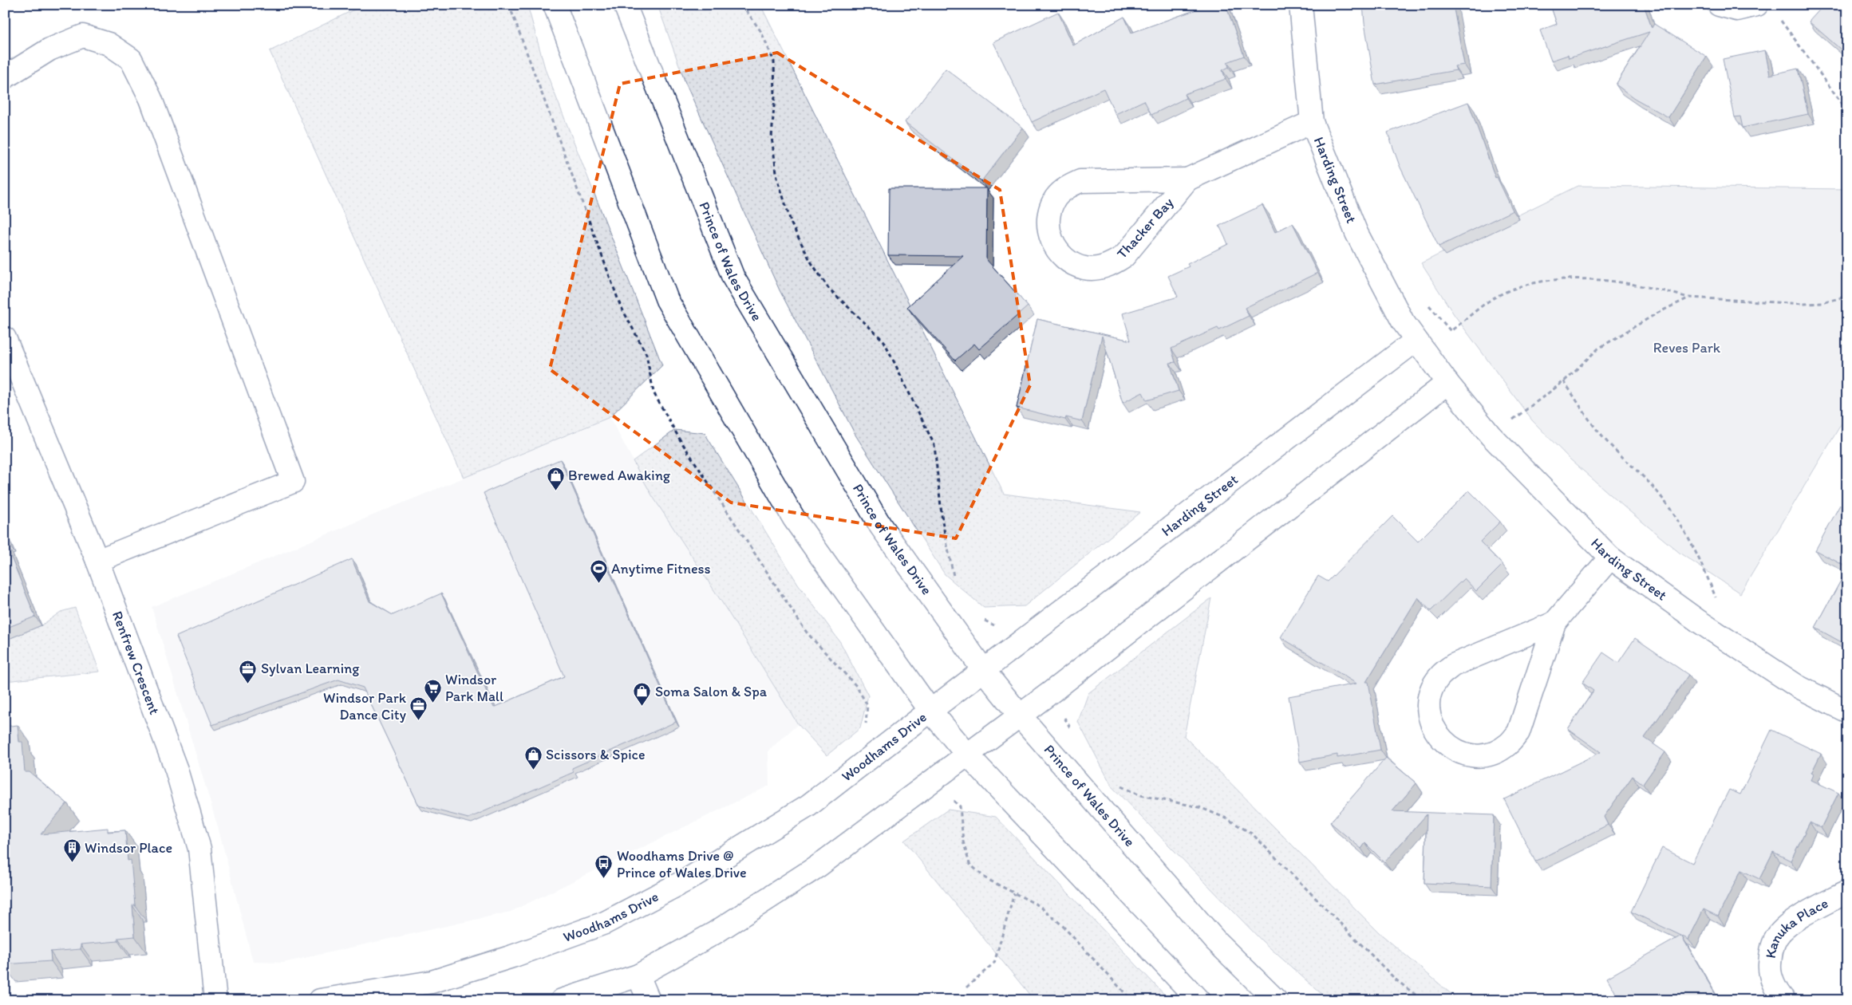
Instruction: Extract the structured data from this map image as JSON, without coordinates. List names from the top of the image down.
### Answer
{
  "streets": {
    "street": [
      "Harding Street",
      "Thacker Bay",
      "Prince of Wales Drive",
      "Renfrew Crescent",
      "Woodhams Drive",
      "Kanuka Place"
    ]
  },
  "crossings": [
    ["Harding Street", "Thacker Bay"],
    ["Harding Street", "Prince of Wales Drive"],
    ["Harding Street", "Woodhams Drive"],
    ["Prince of Wales Drive", "Woodhams Drive"]
  ],
  "parks": ["Reves Park"],
  "places": {
    "shop": ["Brewed Awaking", "Soma Salon & Spa", "Scissors & Spice"],
    "sports": ["Anytime Fitness"],
    "office": ["Sylvan Learning", "Windsor Park Dance City"],
    "supermarket": ["Windsor Park Mall"],
    "building": ["Windsor Place"],
    "bus stop": ["Woodhams Drive @ Prince of Wales Drive"]
  }
}
